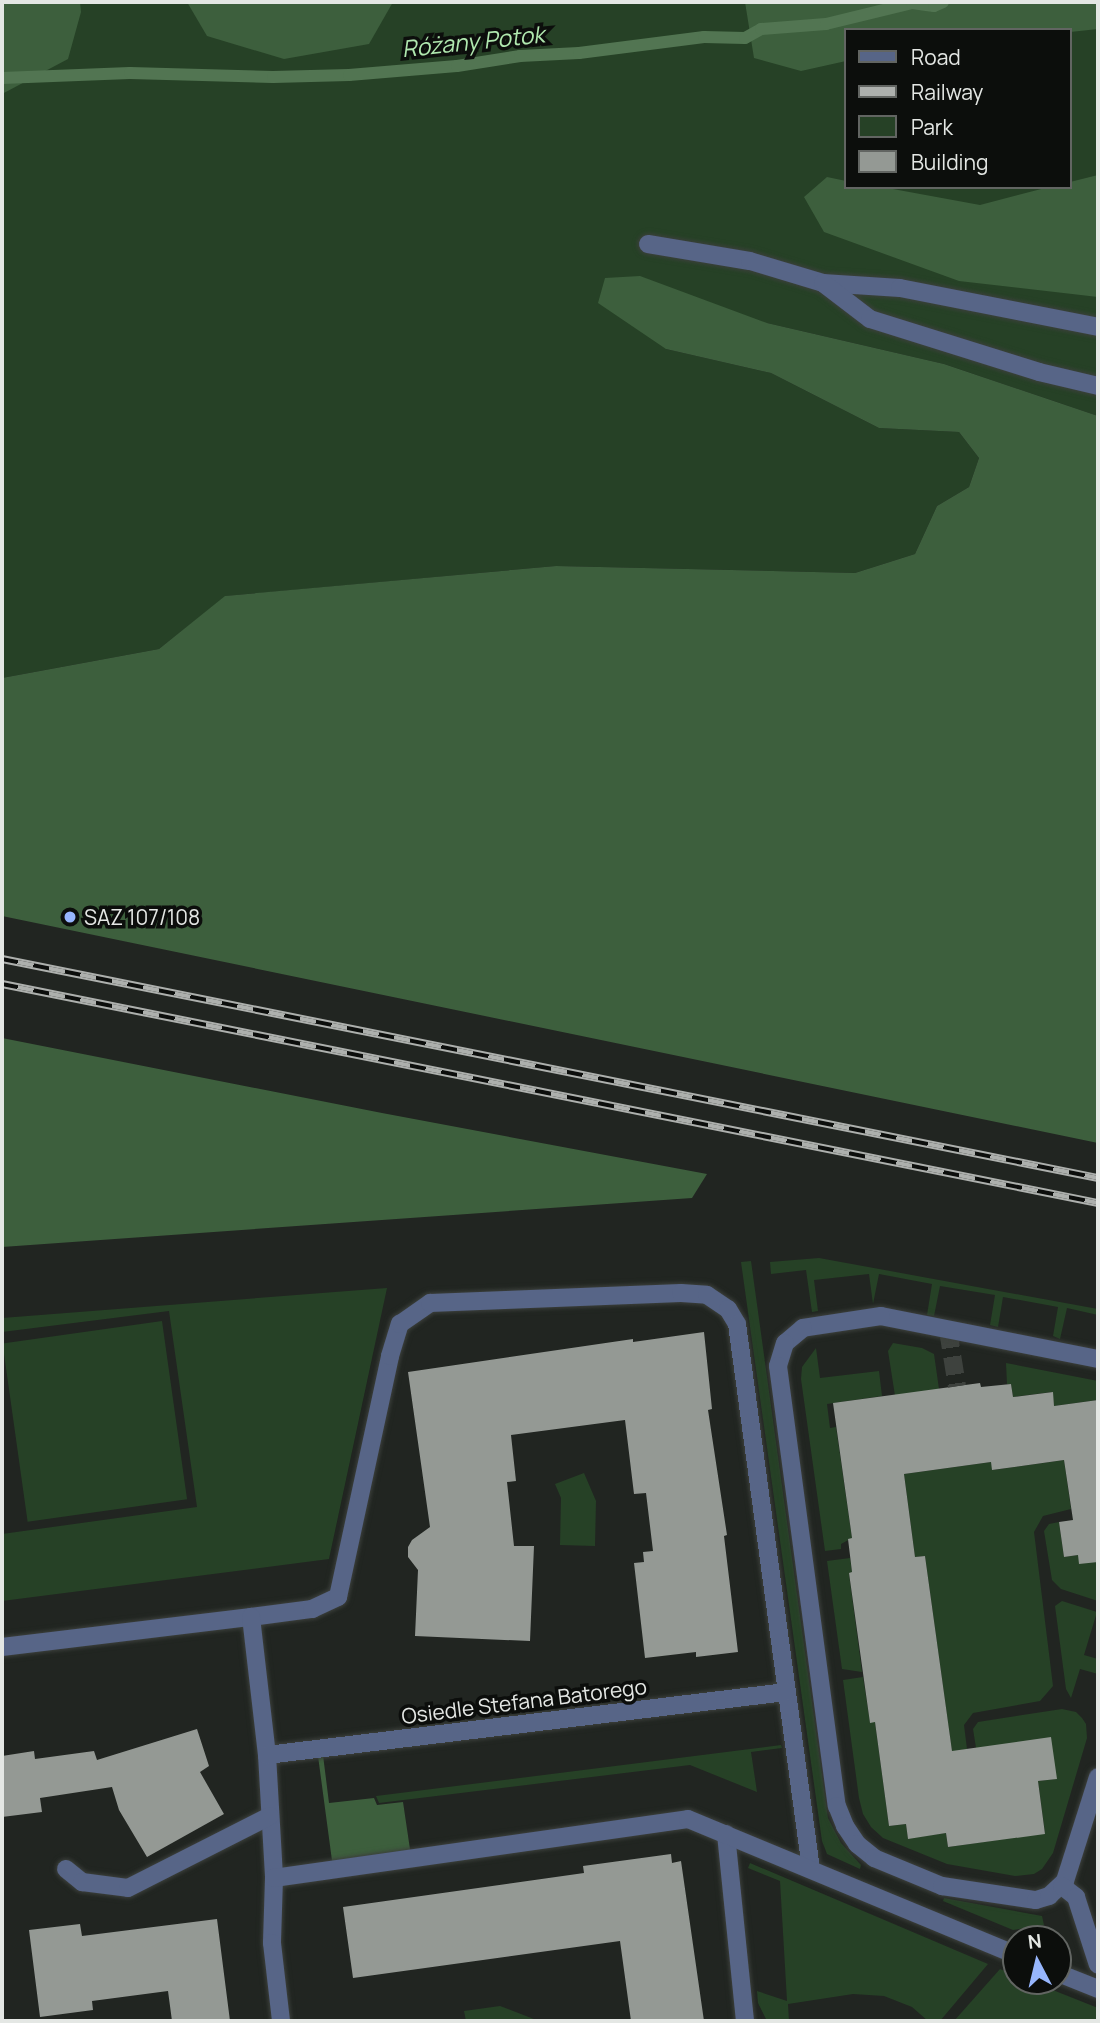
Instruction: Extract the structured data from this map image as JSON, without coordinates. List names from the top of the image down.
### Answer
{
  "streets": {
    "street": ["Osiedle Stefana Batorego"]
  },
  "water": ["Różany Potok"],
  "places": ["SAZ 107/108"],
  "legend": [
    "Road",
    "Railway",
    "Park",
    "Building"
  ],
  "north": "top"
}
